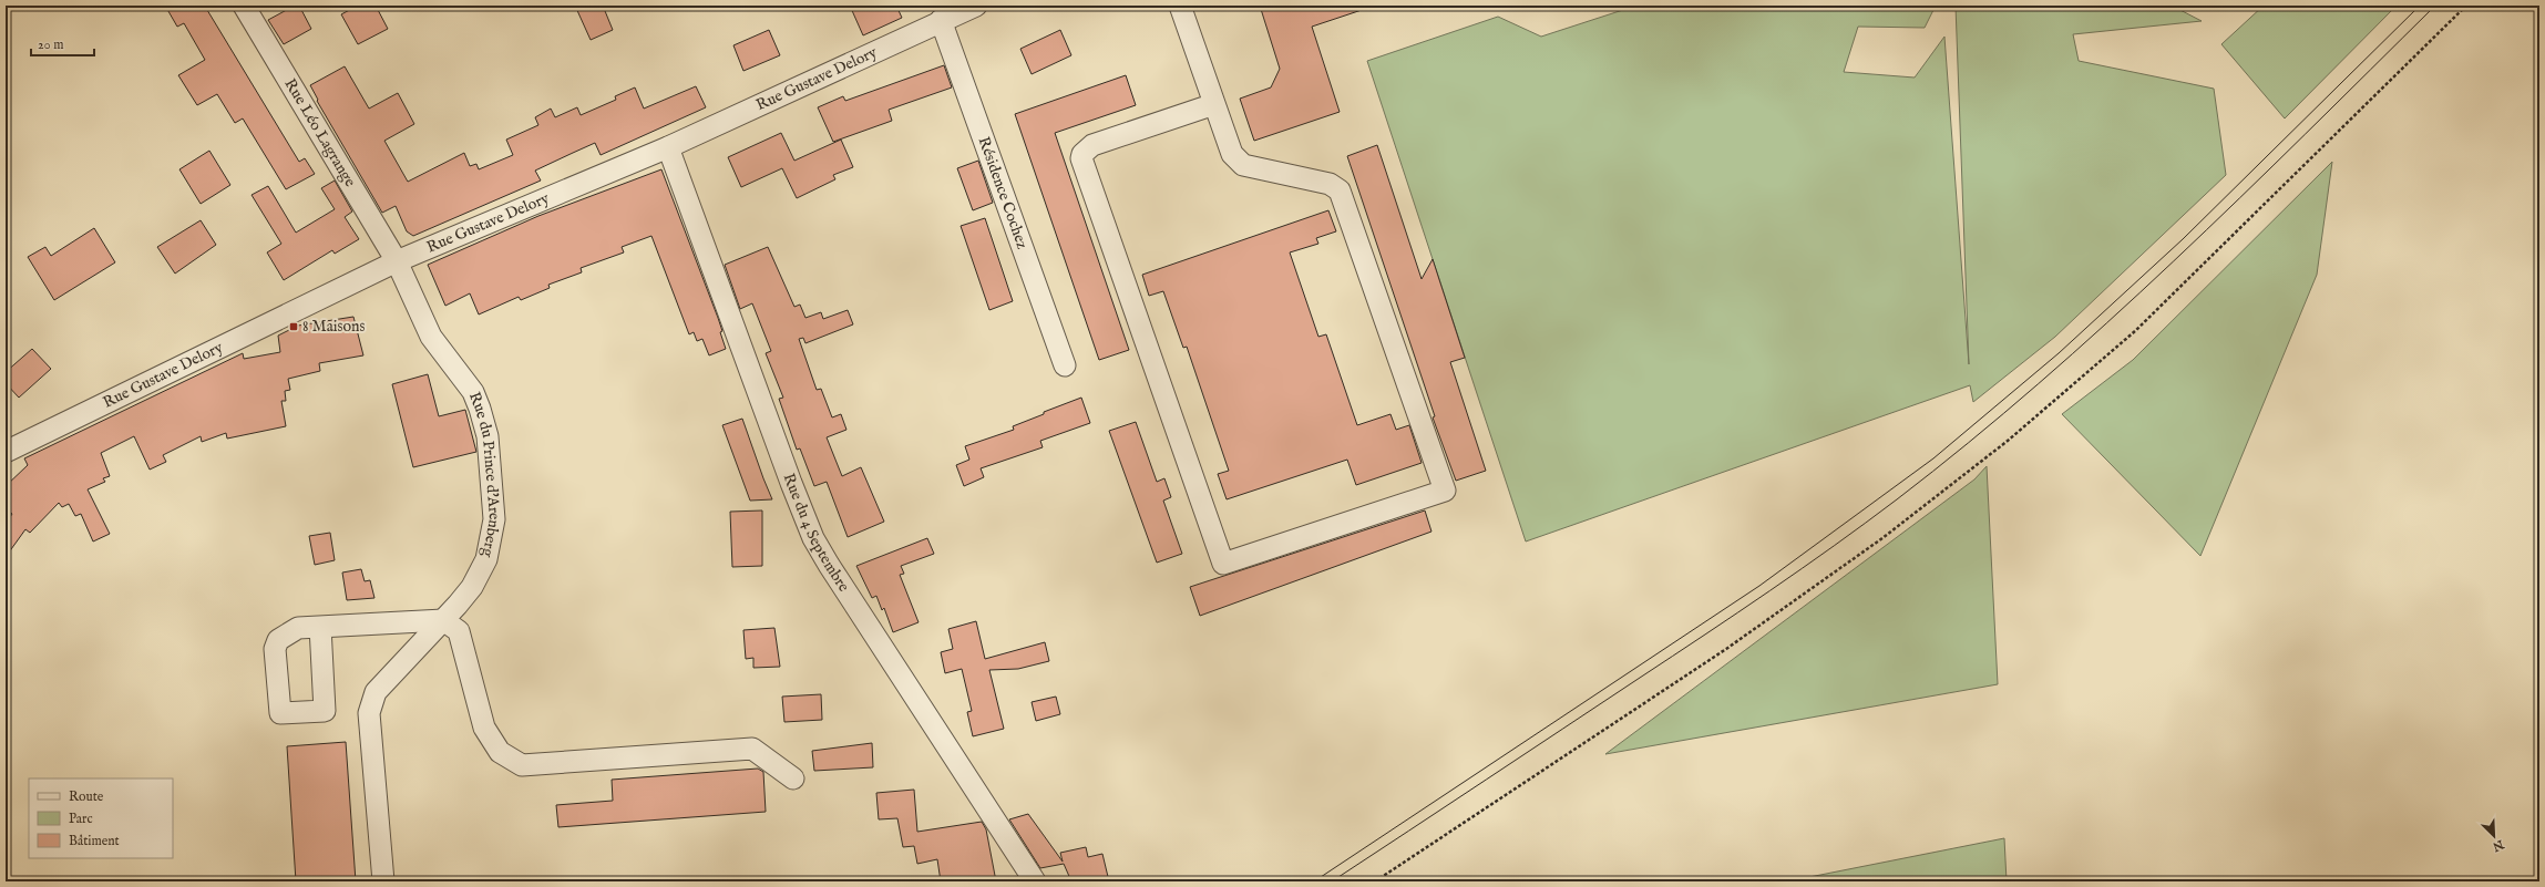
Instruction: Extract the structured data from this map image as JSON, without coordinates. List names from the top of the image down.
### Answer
{
  "streets": {
    "street": [
      "Rue Gustave Delory",
      "Rue Léo Lagrange",
      "Résidence Cochez",
      "Rue du Prince d'Arenberg",
      "Rue du 4 Septembre"
    ]
  },
  "crossings": [
    ["Rue Gustave Delory", "Rue Léo Lagrange"],
    ["Rue Gustave Delory", "Résidence Cochez"],
    ["Rue Gustave Delory", "Rue du Prince d'Arenberg"],
    ["Rue Gustave Delory", "Rue du 4 Septembre"],
    ["Rue Léo Lagrange", "Rue du Prince d'Arenberg"]
  ],
  "places": {
    "transit": ["8 Maisons"]
  },
  "legend": ["Route", "Parc", "Bâtiment"],
  "scale_bar": "20 m",
  "north": "bottom right"
}
